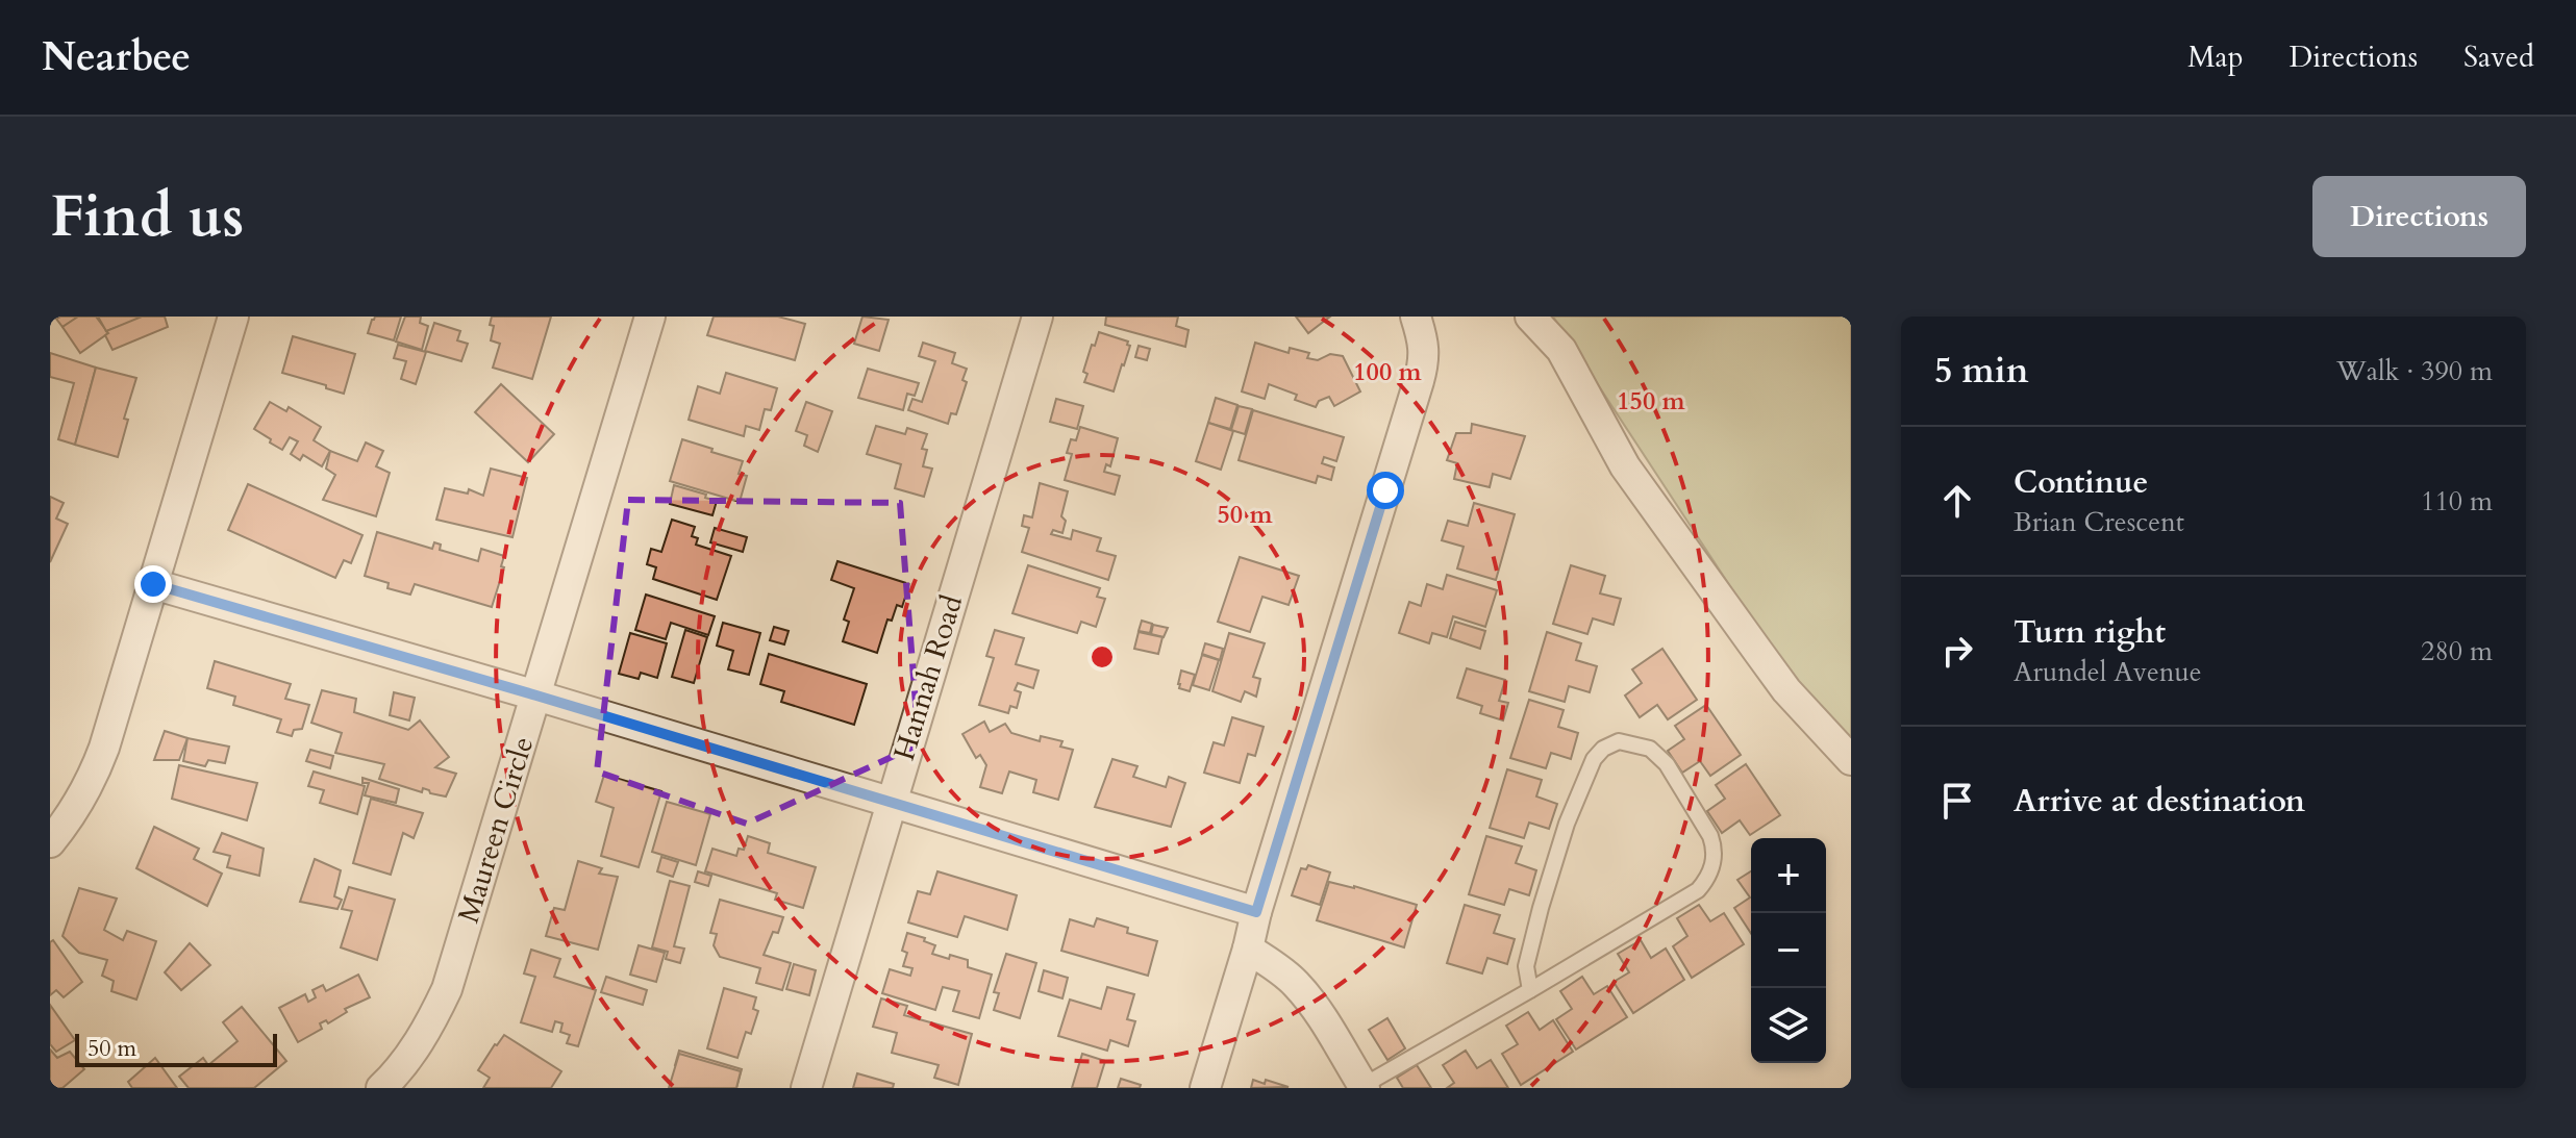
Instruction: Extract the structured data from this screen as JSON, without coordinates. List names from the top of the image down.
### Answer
{
  "streets": {
    "street": ["Hannah Road", "Maureen Circle"]
  },
  "scale_bar": "50 m",
  "page": {
    "header": "Nearbee",
    "nav": ["Map", "Directions", "Saved"],
    "buttons": "Directions",
    "title": "Find us",
    "heading": ["5 min", "Walk · 390 m"],
    "list": [
      ["Continue", "Brian Crescent", "110 m"],
      ["Turn right", "Arundel Avenue", "280 m"],
      "Arrive at destination"
    ],
    "map_buttons": ["+", "−"],
    "scale": "50 m"
  },
  "rings": ["100 m", "150 m", "50 m"]
}
